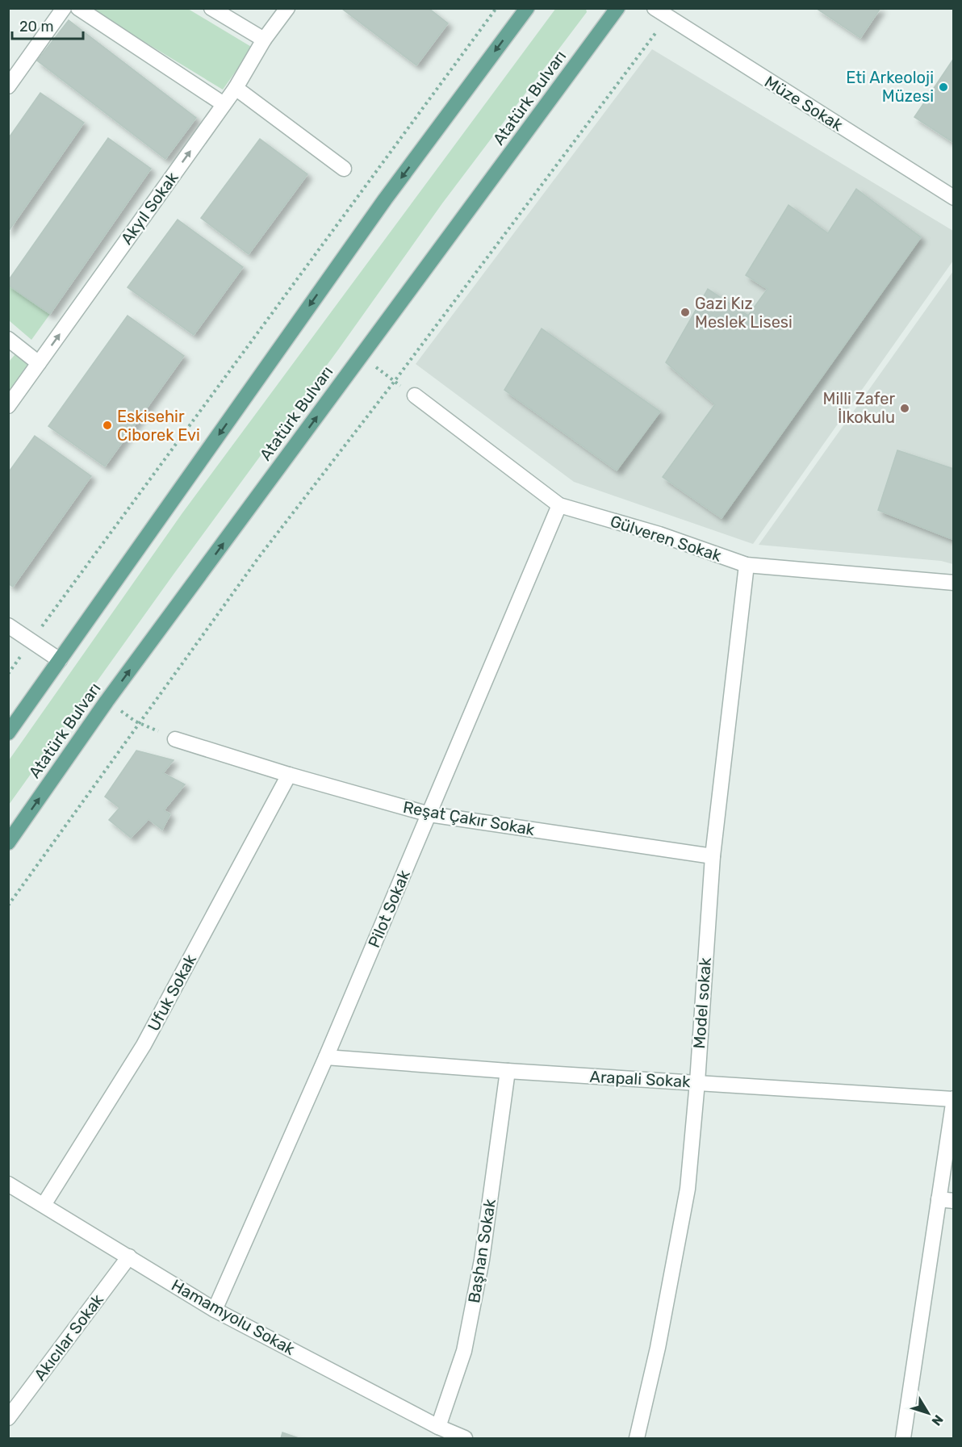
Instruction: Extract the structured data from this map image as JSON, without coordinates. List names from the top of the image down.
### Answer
{
  "streets": {
    "main road": ["Atatürk Bulvarı"],
    "street": [
      "Müze Sokak",
      "Akyıl Sokak",
      "Gülveren Sokak",
      "Reşat Çakır Sokak",
      "Pilot Sokak",
      "Ufuk Sokak",
      "Model sokak",
      "Arapali Sokak",
      "Başhan Sokak",
      "Hamamyolu Sokak",
      "Akıcılar Sokak"
    ]
  },
  "crossings": [
    ["Gülveren Sokak", "Pilot Sokak"],
    ["Gülveren Sokak", "Model sokak"],
    ["Reşat Çakır Sokak", "Pilot Sokak"],
    ["Reşat Çakır Sokak", "Ufuk Sokak"],
    ["Reşat Çakır Sokak", "Model sokak"],
    ["Pilot Sokak", "Arapali Sokak"],
    ["Pilot Sokak", "Hamamyolu Sokak"],
    ["Ufuk Sokak", "Hamamyolu Sokak"],
    ["Model sokak", "Arapali Sokak"],
    ["Arapali Sokak", "Başhan Sokak"],
    ["Başhan Sokak", "Hamamyolu Sokak"],
    ["Hamamyolu Sokak", "Akıcılar Sokak"]
  ],
  "one_way": ["Akyıl Sokak"],
  "places": [
    "Eti Arkeoloji Müzesi",
    "Gazi Kız Meslek Lisesi",
    "Milli Zafer İlkokulu",
    "Eskisehir Ciborek Evi"
  ],
  "scale_bar": "20 m",
  "north": "bottom right"
}
